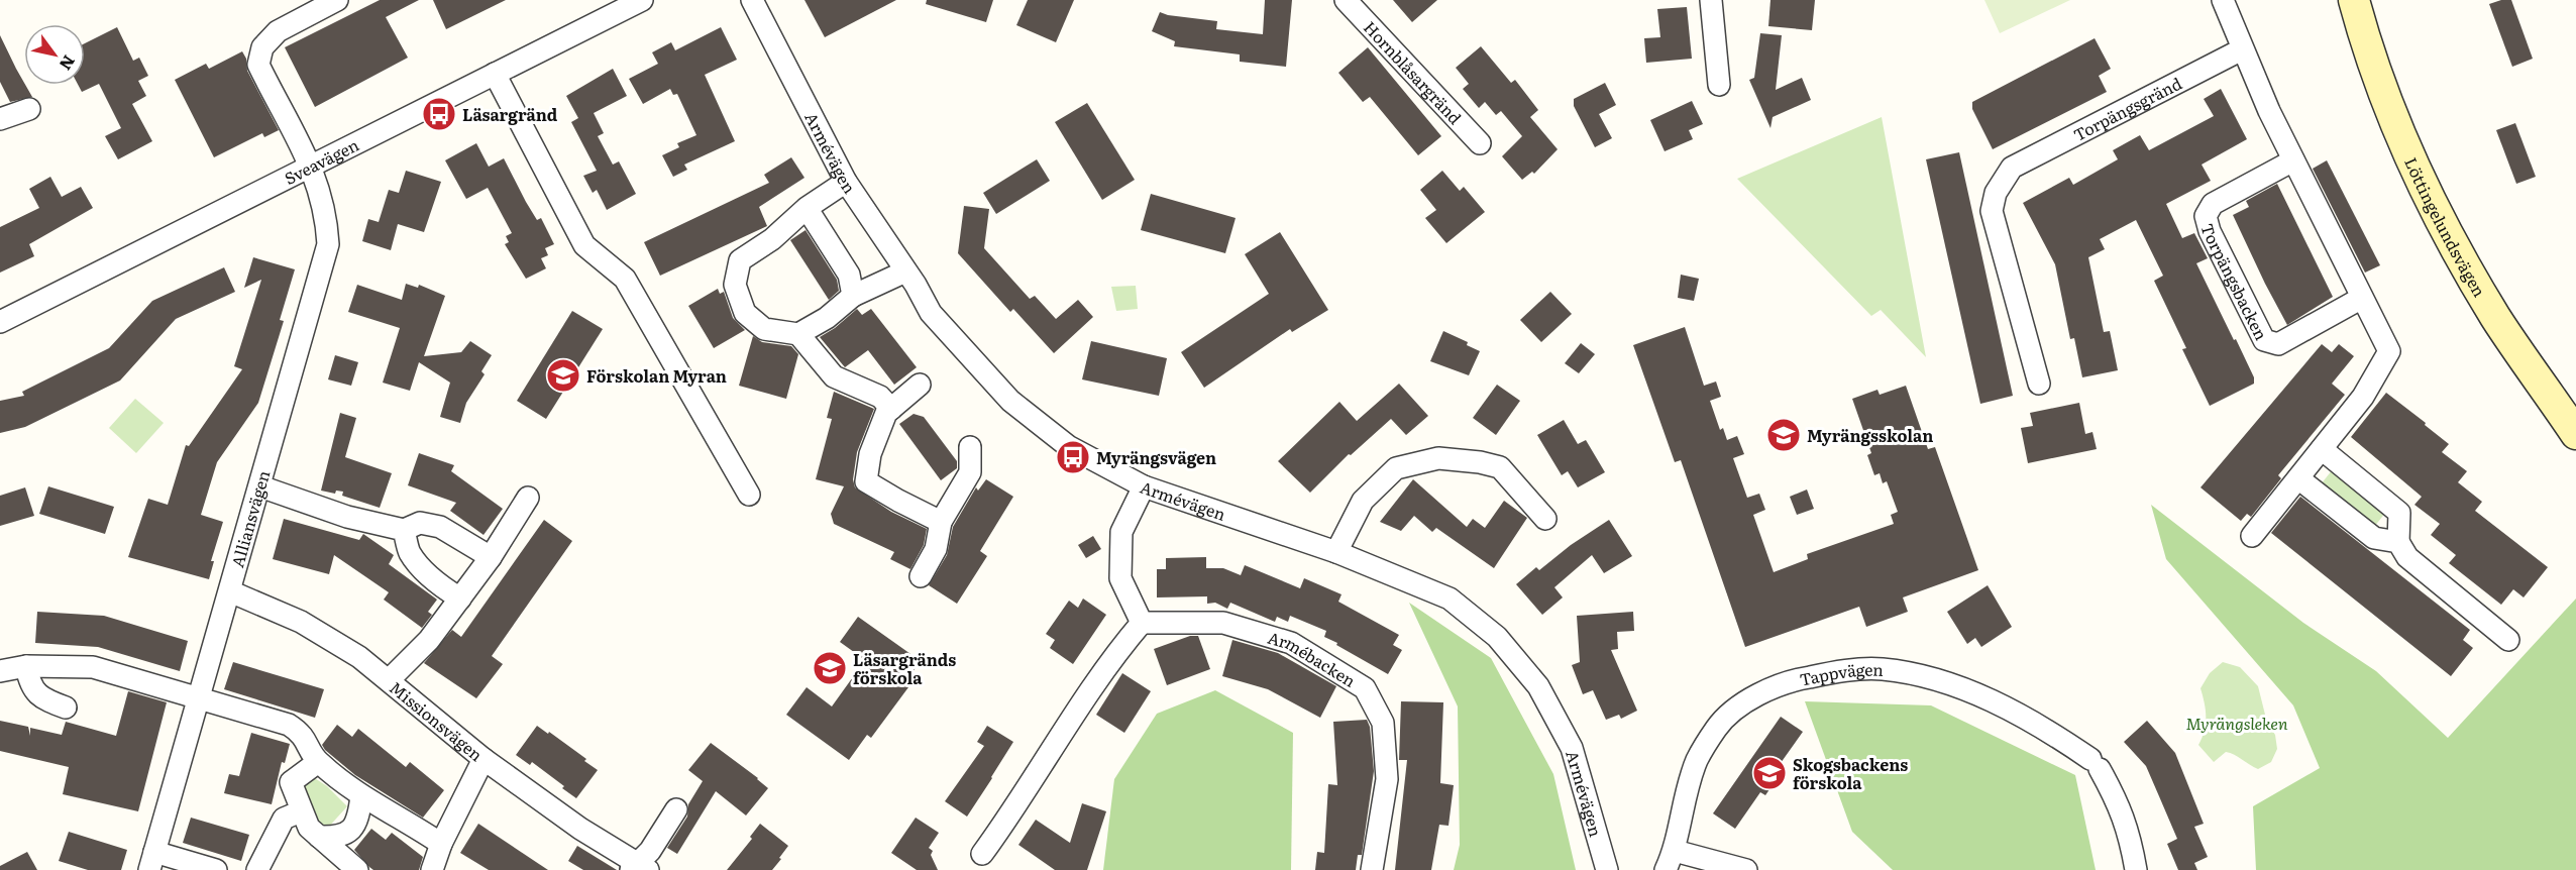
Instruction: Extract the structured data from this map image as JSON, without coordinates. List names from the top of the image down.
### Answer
{
  "streets": {
    "main road": ["Löttingelundsvägen"],
    "street": [
      "Hornblåsargränd",
      "Torpängsgränd",
      "Armévägen",
      "Sveavägen",
      "Torpängsbacken",
      "Alliansvägen",
      "Armébacken",
      "Tappvägen",
      "Missionsvägen"
    ]
  },
  "crossings": [
    ["Sveavägen", "Alliansvägen"],
    ["Alliansvägen", "Missionsvägen"]
  ],
  "parks": ["Myrängsleken"],
  "places": {
    "bus stop": ["Läsargränd", "Myrängsvägen"],
    "school or university": [
      "Förskolan Myran",
      "Myrängsskolan",
      "Läsargränds förskola",
      "Skogsbackens förskola"
    ]
  },
  "north": "bottom right"
}
